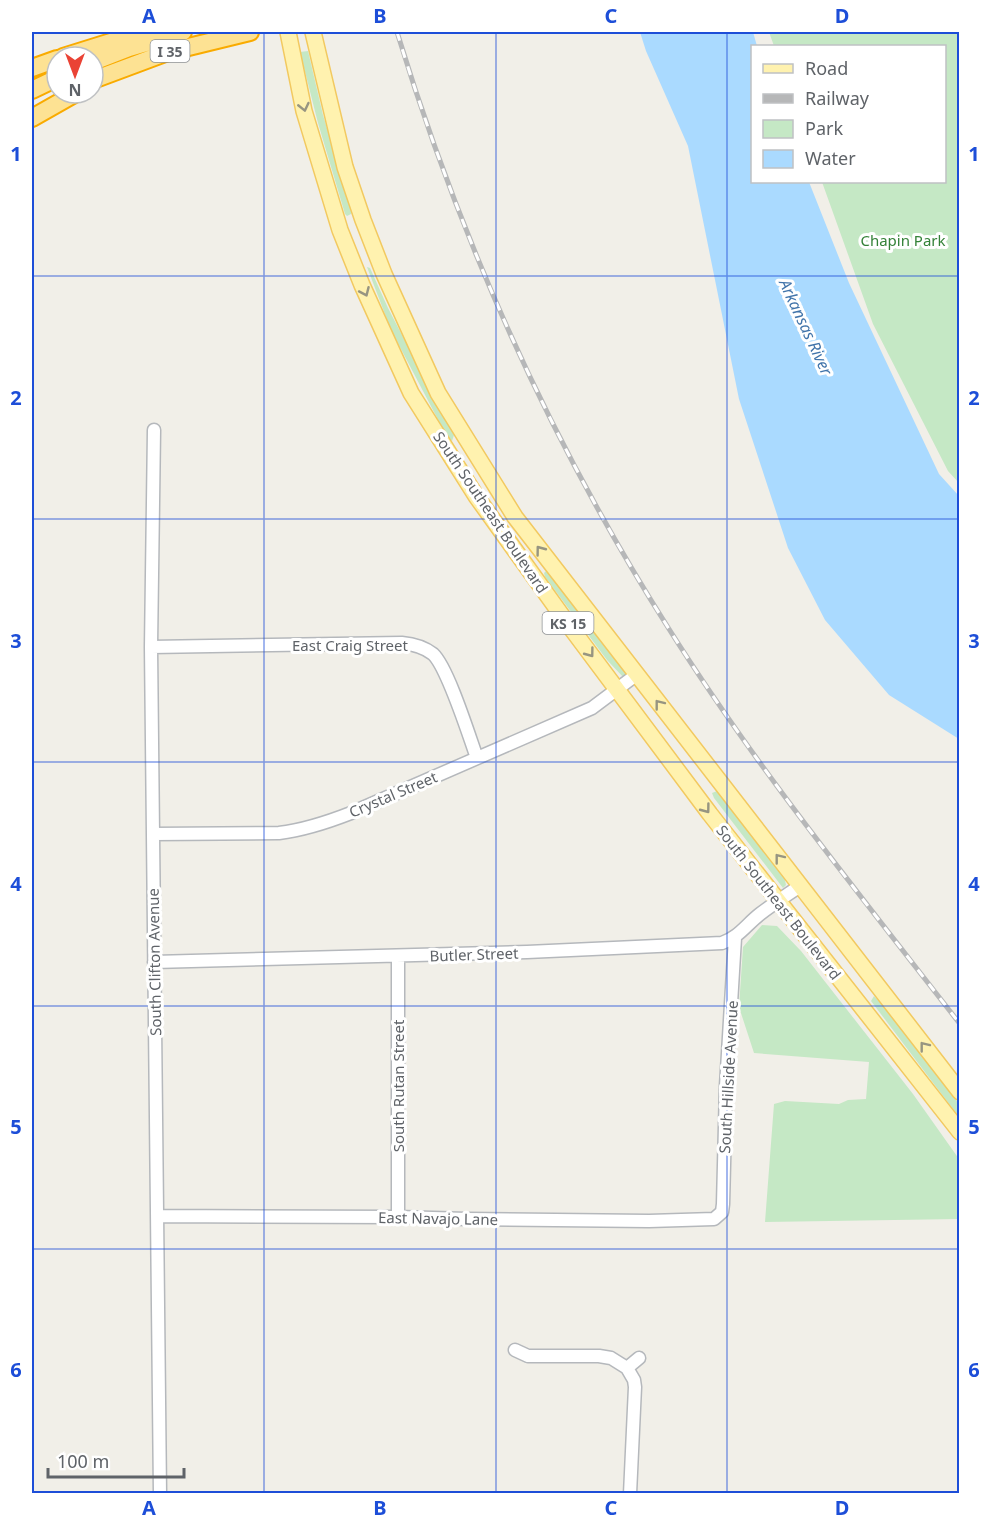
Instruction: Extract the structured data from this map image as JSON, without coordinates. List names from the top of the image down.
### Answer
{
  "streets": {
    "highway": ["I 35"],
    "main road": ["South Southeast Boulevard", "KS 15"],
    "street": [
      "East Craig Street",
      "Crystal Street",
      "Butler Street",
      "South Clifton Avenue",
      "South Hillside Avenue",
      "South Rutan Street",
      "East Navajo Lane"
    ]
  },
  "crossings": [
    ["South Southeast Boulevard", "Crystal Street"],
    ["East Craig Street", "Crystal Street"],
    ["East Craig Street", "South Clifton Avenue"],
    ["Crystal Street", "South Clifton Avenue"],
    ["Butler Street", "South Clifton Avenue"],
    ["Butler Street", "South Hillside Avenue"],
    ["Butler Street", "South Rutan Street"],
    ["South Clifton Avenue", "East Navajo Lane"],
    ["South Hillside Avenue", "East Navajo Lane"],
    ["South Rutan Street", "East Navajo Lane"]
  ],
  "water": ["Arkansas River"],
  "parks": ["Chapin Park"],
  "legend": [
    "Road",
    "Railway",
    "Park",
    "Water"
  ],
  "scale_bar": "100 m",
  "north": "bottom",
  "grid": {
    "columns": [
      "A",
      "B",
      "C",
      "D"
    ],
    "rows": [
      "1",
      "2",
      "3",
      "4",
      "5",
      "6"
    ]
  }
}
